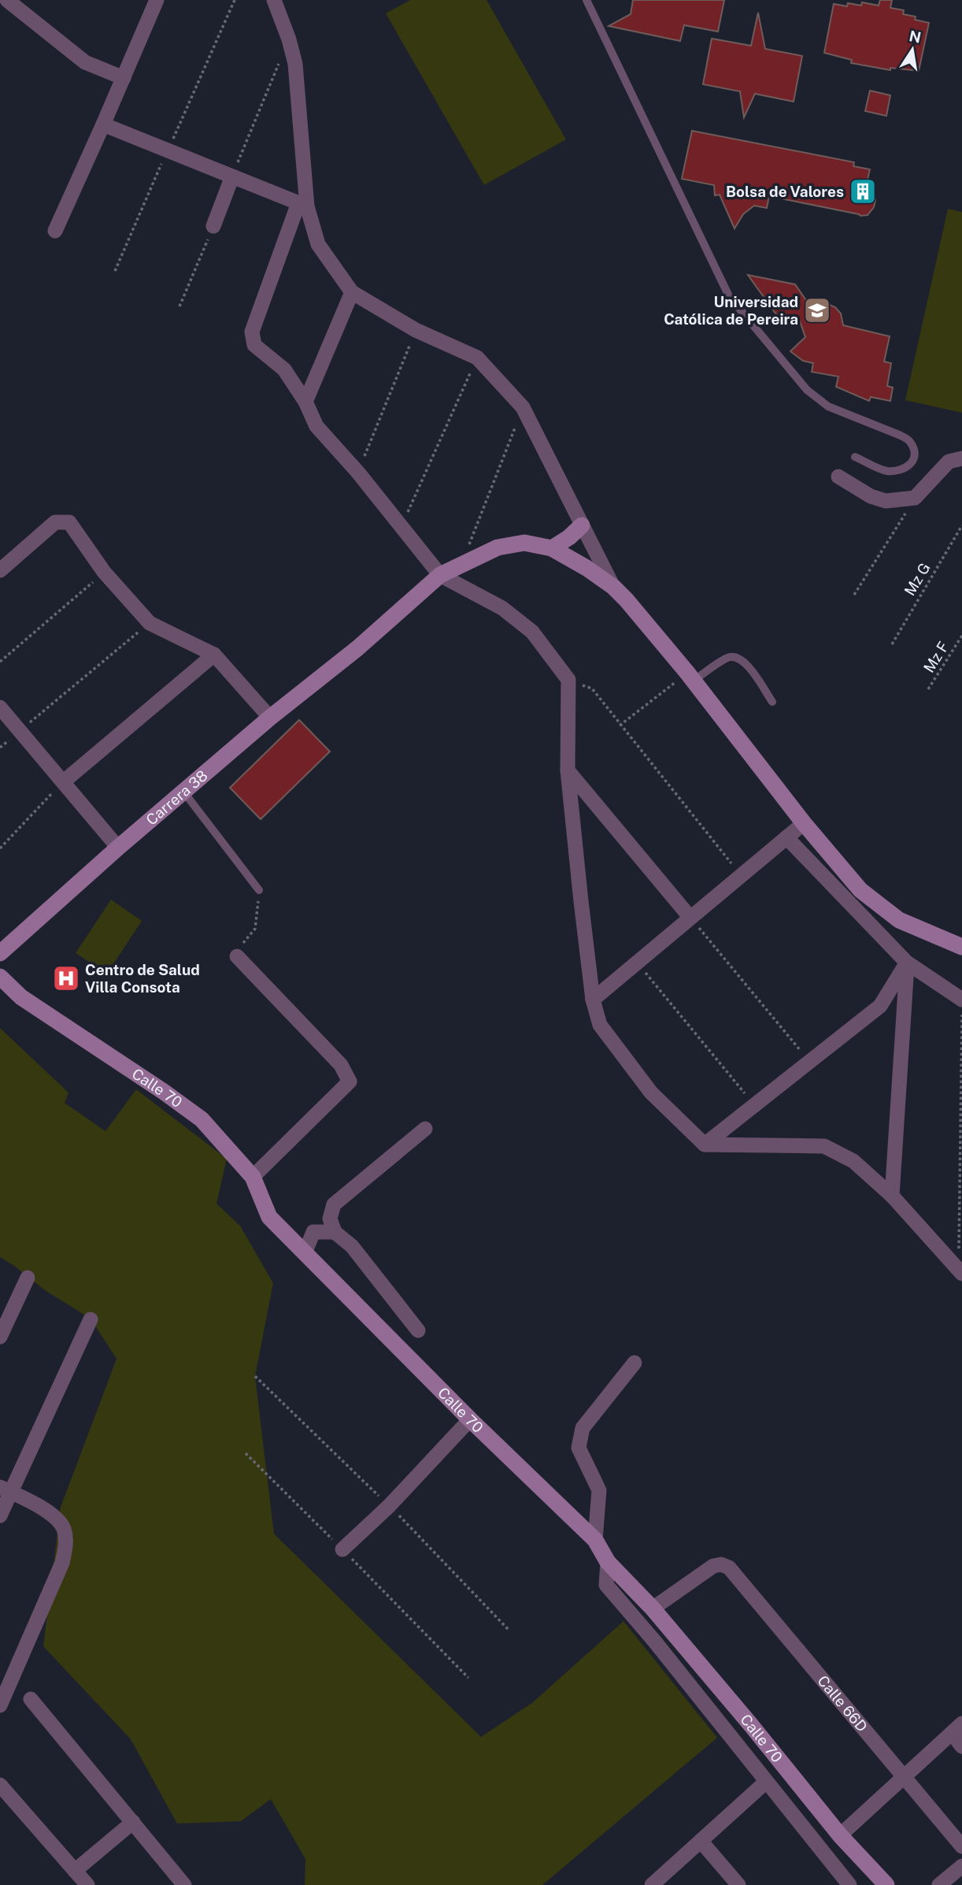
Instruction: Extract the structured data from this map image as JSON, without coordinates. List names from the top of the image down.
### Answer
{
  "streets": {
    "street": ["Carrera 38", "Calle 70", "Calle 66D"],
    "path": ["Mz G", "Mz F"]
  },
  "crossings": [
    ["Calle 70", "Calle 66D"]
  ],
  "places": {
    "building": ["Bolsa de Valores"],
    "school or university": ["Universidad Católica de Pereira"],
    "hospital": ["Centro de Salud Villa Consota"]
  },
  "north": "top"
}
